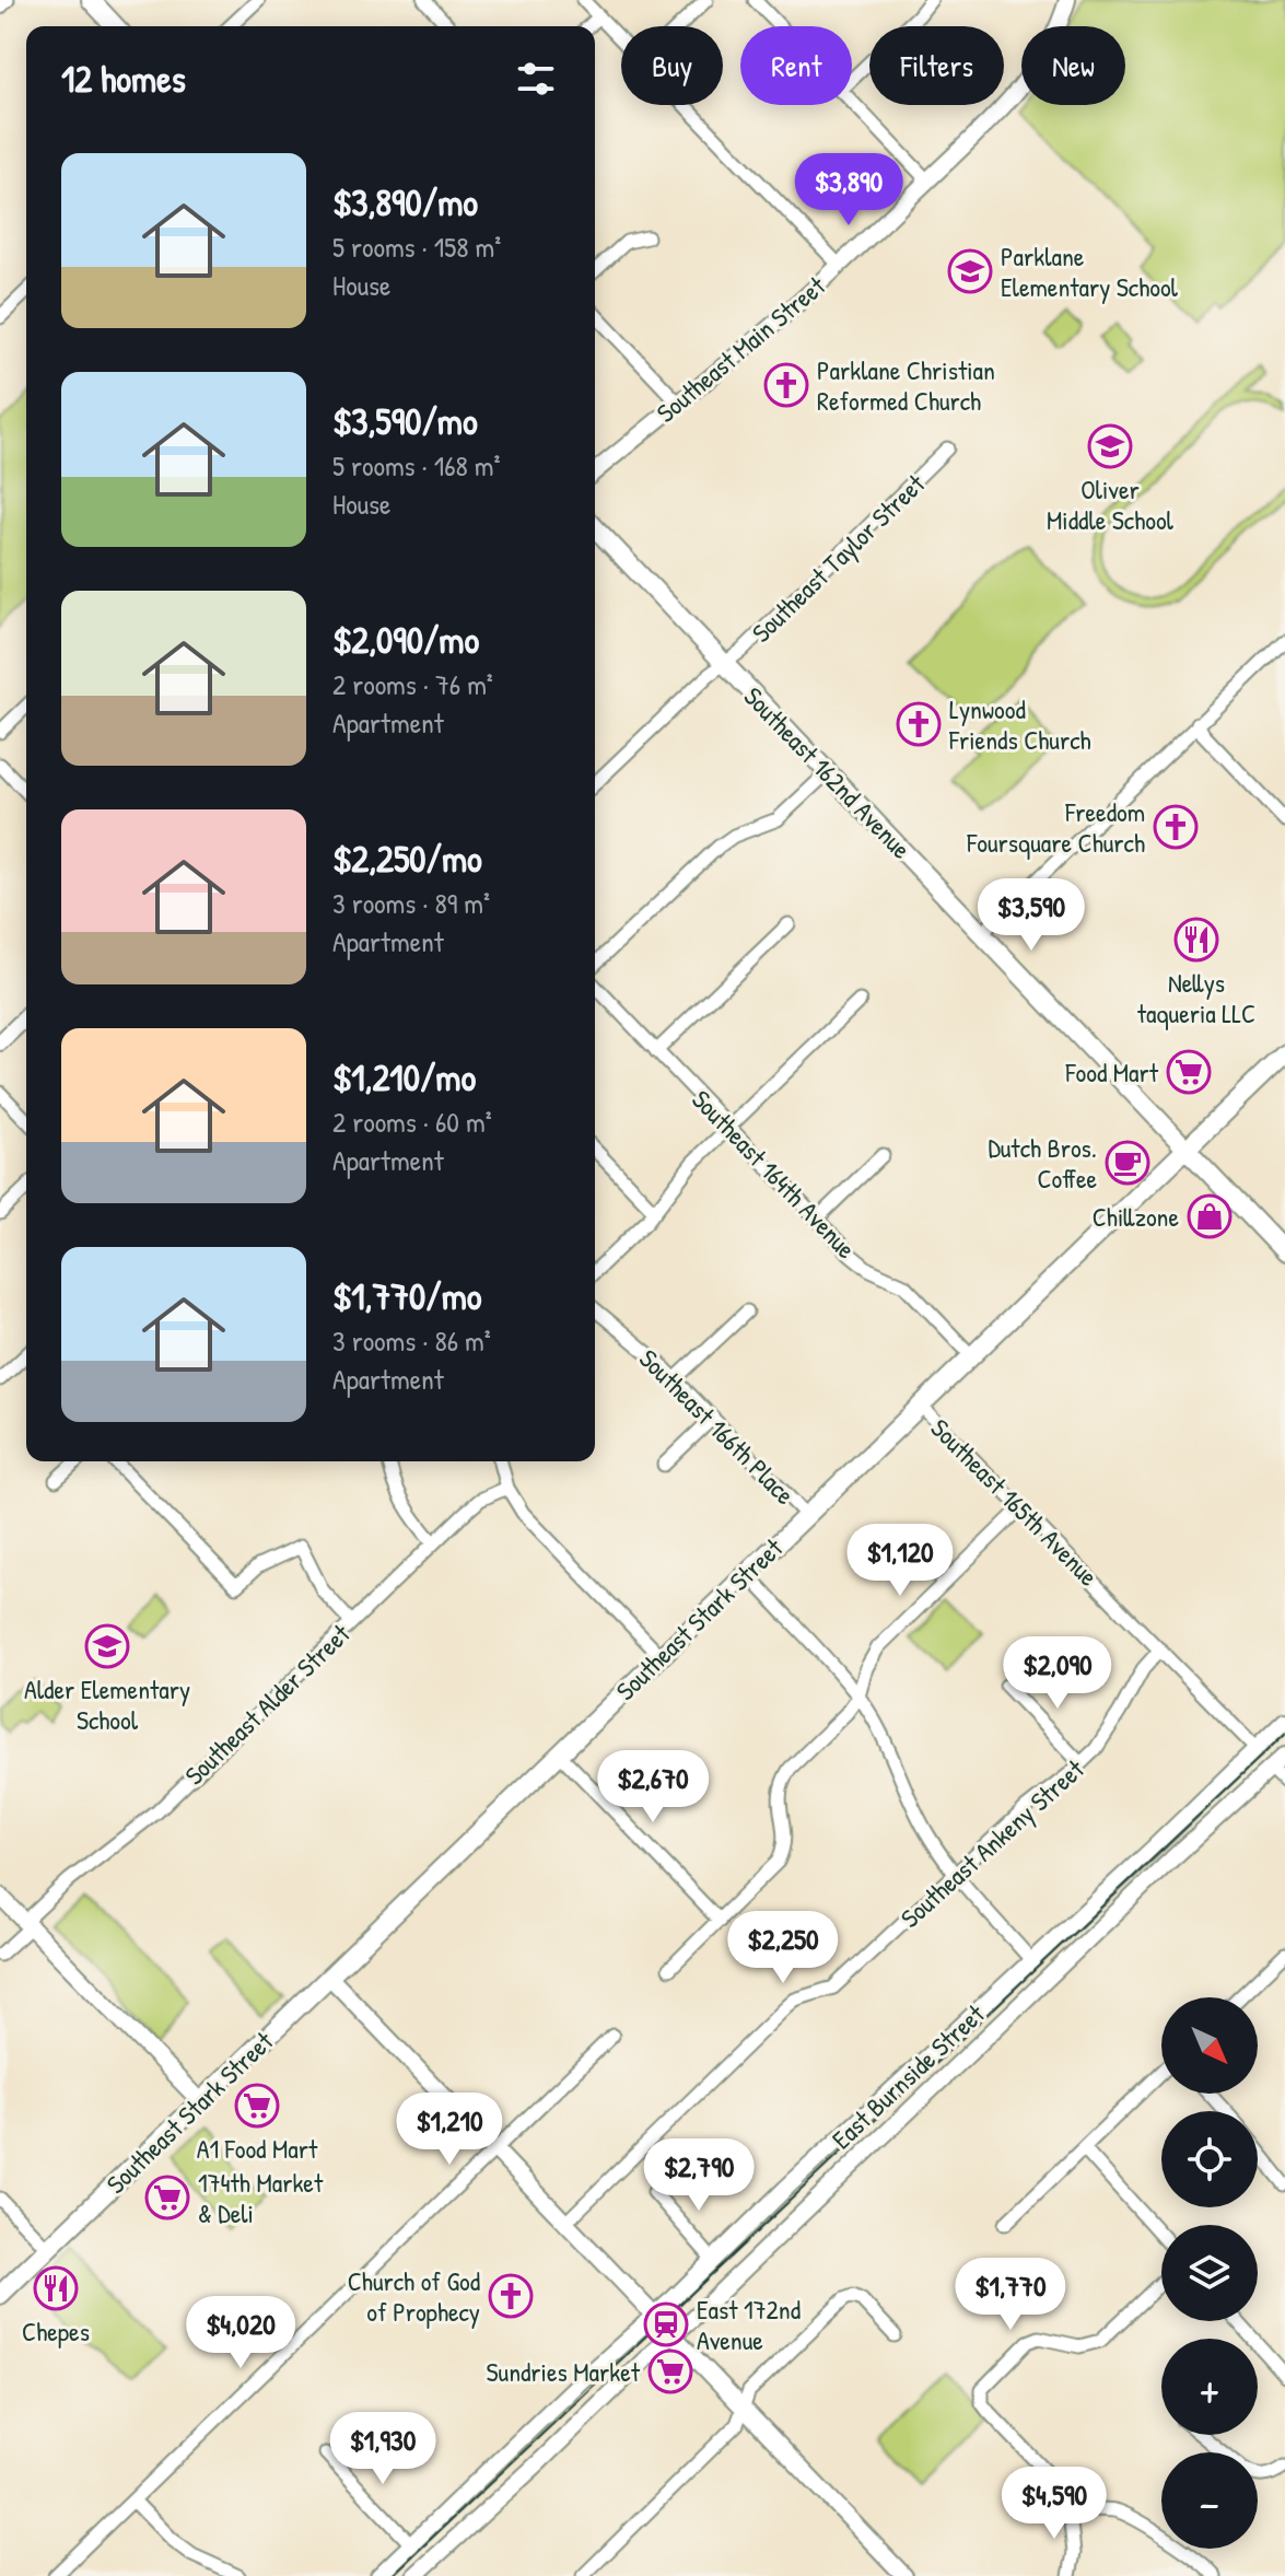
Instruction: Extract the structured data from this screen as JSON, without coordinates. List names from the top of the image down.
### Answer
{
  "streets": {
    "main road": ["Southeast 162nd Avenue", "Southeast Stark Street"],
    "street": [
      "Southeast Main Street",
      "Southeast Taylor Street",
      "Southeast 164th Avenue",
      "Southeast 166th Place",
      "Southeast 165th Avenue",
      "Southeast Alder Street",
      "Southeast Ankeny Street",
      "East Burnside Street"
    ]
  },
  "crossings": [
    ["Southeast Taylor Street", "Southeast 162nd Avenue"],
    ["Southeast 162nd Avenue", "Southeast Stark Street"],
    ["Southeast 164th Avenue", "Southeast Stark Street"],
    ["Southeast 166th Place", "Southeast Stark Street"],
    ["Southeast 165th Avenue", "Southeast Stark Street"],
    ["Southeast 165th Avenue", "Southeast Ankeny Street"],
    ["Southeast 165th Avenue", "East Burnside Street"]
  ],
  "places": {
    "school or university": ["Parklane Elementary School", "Oliver Middle School", "Alder Elementary School"],
    "church": [
      "Parklane Christian Reformed Church",
      "Lynwood Friends Church",
      "Freedom Foursquare Church",
      "Church of God of Prophecy"
    ],
    "restaurant": ["Nellys taqueria LLC", "Chepes"],
    "supermarket": [
      "Food Mart",
      "A1 Food Mart",
      "174th Market & Deli",
      "Sundries Market"
    ],
    "cafe": ["Dutch Bros. Coffee"],
    "shop": ["Chillzone"],
    "station": ["East 172nd Avenue"]
  },
  "north": "bottom right",
  "page": {
    "chip": [
      "Buy",
      "Rent",
      "Filters",
      "New"
    ],
    "heading": "12 homes",
    "list": [
      {
        "name": "$3,890/mo",
        "note": "5 rooms · 158 m² · House"
      },
      {
        "name": "$3,590/mo",
        "note": "5 rooms · 168 m² · House"
      },
      {
        "name": "$2,090/mo",
        "note": "2 rooms · 76 m² · Apartment"
      },
      {
        "name": "$2,250/mo",
        "note": "3 rooms · 89 m² · Apartment"
      },
      {
        "name": "$1,210/mo",
        "note": "2 rooms · 60 m² · Apartment"
      },
      {
        "name": "$1,770/mo",
        "note": "3 rooms · 86 m² · Apartment"
      }
    ],
    "price": [
      "$3,890",
      "$3,590",
      "$1,120",
      "$2,090",
      "$2,670",
      "$2,250",
      "$1,210",
      "$2,790",
      "$1,770",
      "$4,020",
      "$1,930",
      "$4,590"
    ],
    "map_buttons": ["+", "−"]
  }
}
